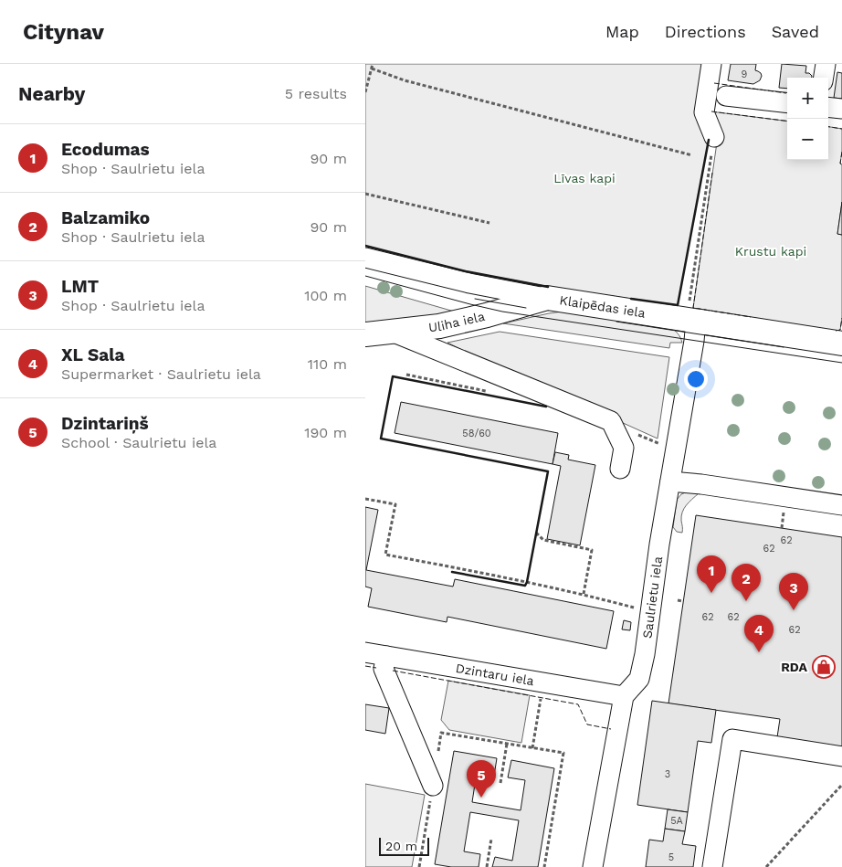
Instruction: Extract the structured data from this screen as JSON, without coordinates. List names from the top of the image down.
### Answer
{
  "streets": {
    "main road": ["Klaipēdas iela", "Uliha iela"],
    "street": ["Saulrietu iela", "Dzintaru iela"]
  },
  "crossings": [
    ["Klaipēdas iela", "Uliha iela"],
    ["Klaipēdas iela", "Saulrietu iela"],
    ["Saulrietu iela", "Dzintaru iela"]
  ],
  "parks": ["Līvas kapi", "Krustu kapi"],
  "places": {
    "shop": ["RDA"]
  },
  "house_numbers": [
    "9",
    "58/60",
    "62",
    "62",
    "62",
    "62",
    "62",
    "3",
    "5A",
    "5"
  ],
  "scale_bar": "20 m",
  "page": {
    "header": "Citynav",
    "nav": ["Map", "Directions", "Saved"],
    "heading": ["Nearby", "5 results"],
    "map_buttons": ["+", "−"],
    "list": [
      {
        "mark": "1",
        "name": "Ecodumas",
        "note": "Shop · Saulrietu iela",
        "value": "90 m"
      },
      {
        "mark": "2",
        "name": "Balzamiko",
        "note": "Shop · Saulrietu iela",
        "value": "90 m"
      },
      {
        "mark": "3",
        "name": "LMT",
        "note": "Shop · Saulrietu iela",
        "value": "100 m"
      },
      {
        "mark": "4",
        "name": "XL Sala",
        "note": "Supermarket · Saulrietu iela",
        "value": "110 m"
      },
      {
        "mark": "5",
        "name": "Dzintariņš",
        "note": "School · Saulrietu iela",
        "value": "190 m"
      }
    ],
    "pins": [
      "1",
      "2",
      "3",
      "4",
      "5"
    ],
    "scale": "20 m"
  }
}
